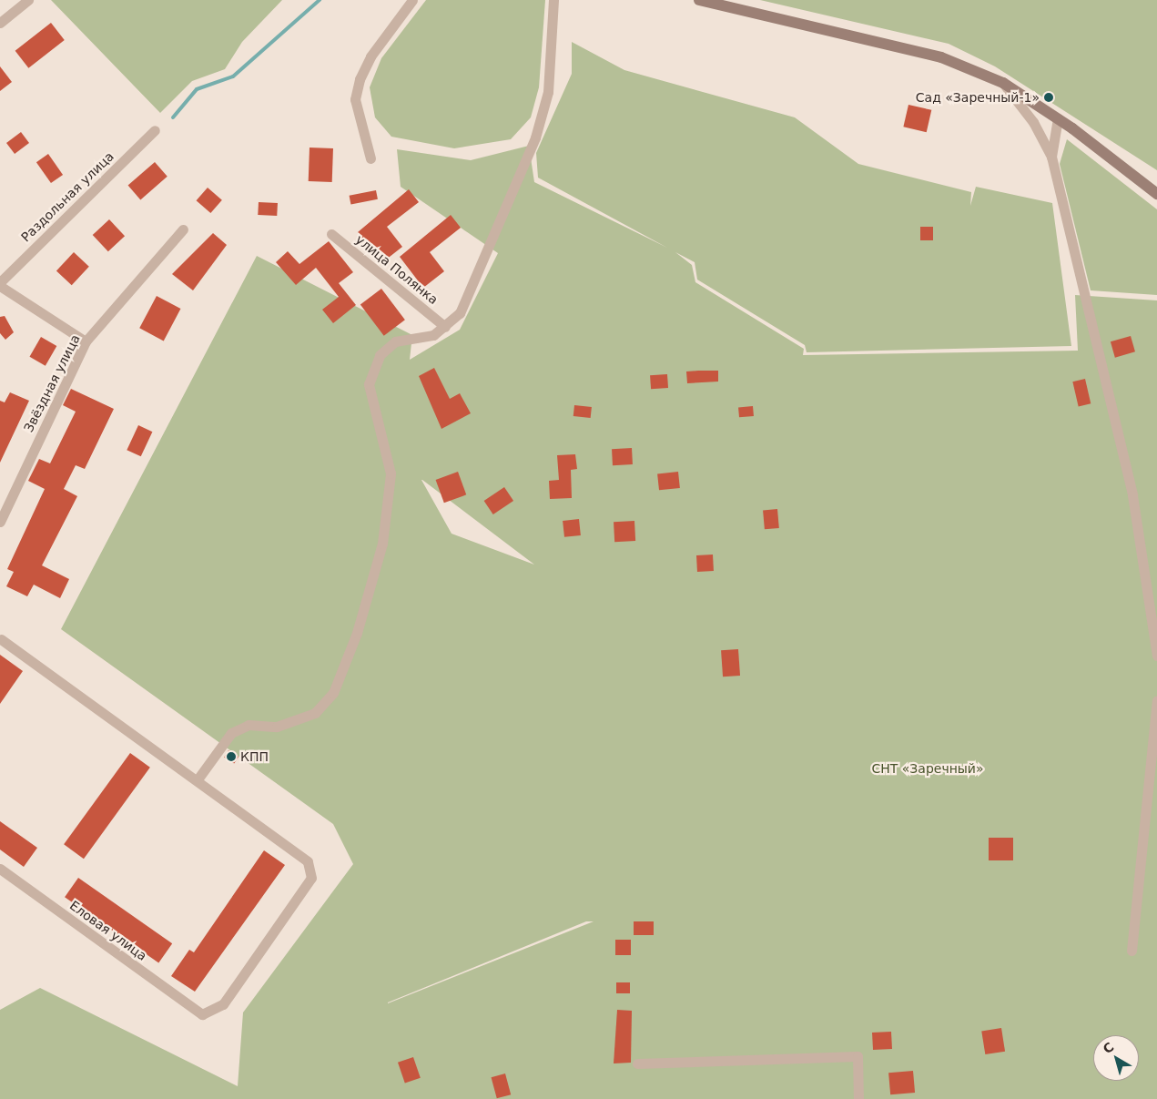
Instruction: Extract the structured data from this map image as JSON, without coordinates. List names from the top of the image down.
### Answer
{
  "streets": {
    "street": [
      "Раздольная улица",
      "улица Полянка",
      "Звёздная улица",
      "Еловая улица"
    ]
  },
  "parks": ["СНТ «Заречный»"],
  "places": ["Сад «Заречный-1»", "КПП"],
  "north": "top left"
}
